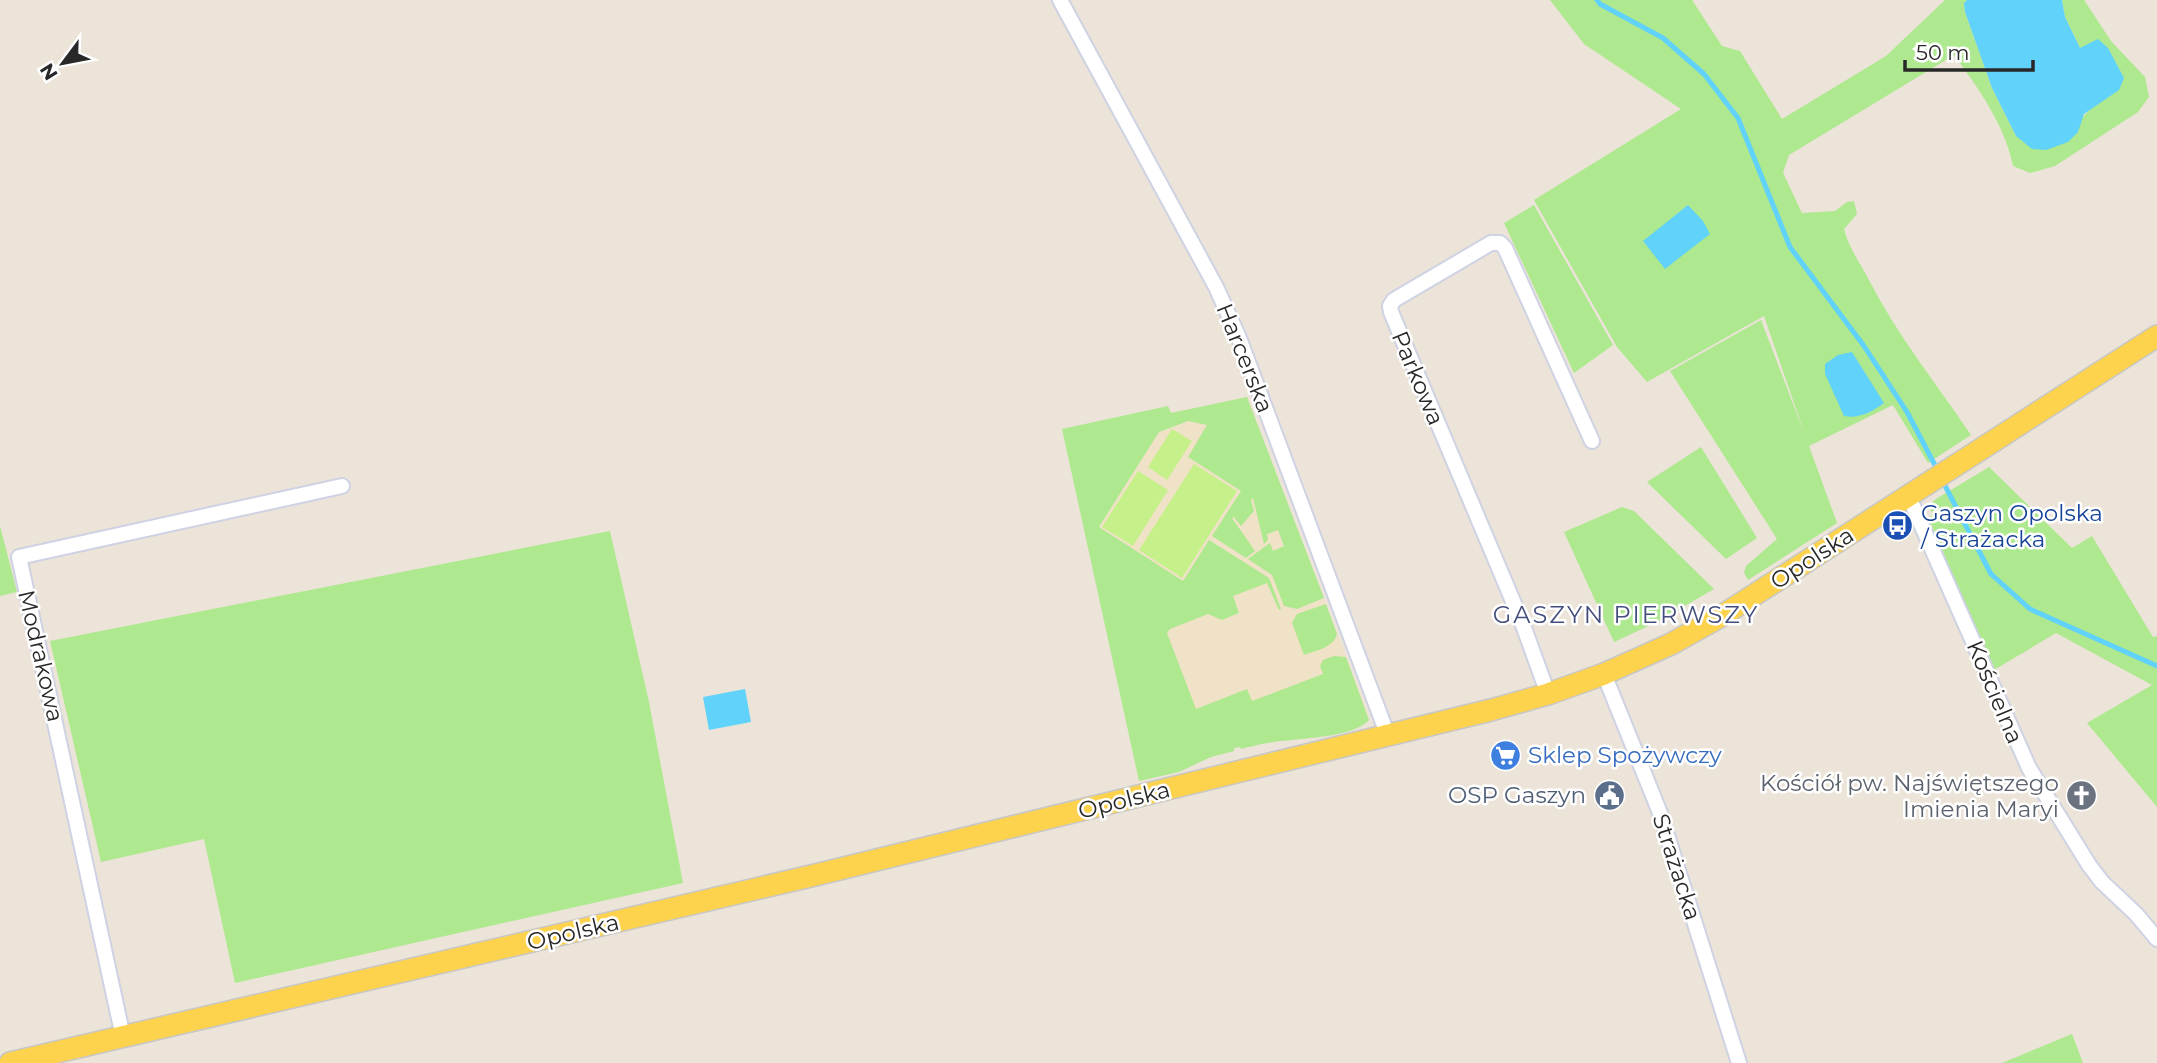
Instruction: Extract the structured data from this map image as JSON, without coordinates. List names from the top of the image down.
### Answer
{
  "streets": {
    "main road": ["Opolska"],
    "street": [
      "Harcerska",
      "Parkowa",
      "Modrakowa",
      "Kościelna",
      "Strażacka"
    ]
  },
  "crossings": [
    ["Harcerska", "Opolska"],
    ["Parkowa", "Opolska"],
    ["Opolska", "Modrakowa"],
    ["Opolska", "Kościelna"],
    ["Opolska", "Strażacka"]
  ],
  "districts": ["GASZYN PIERWSZY"],
  "places": {
    "bus stop": ["Gaszyn Opolska / Strażacka"],
    "supermarket": ["Sklep Spożywczy"],
    "public building": ["OSP Gaszyn"],
    "church": ["Kościół pw. Najświętszego Imienia Maryi"]
  },
  "scale_bar": "50 m",
  "north": "bottom left"
}
